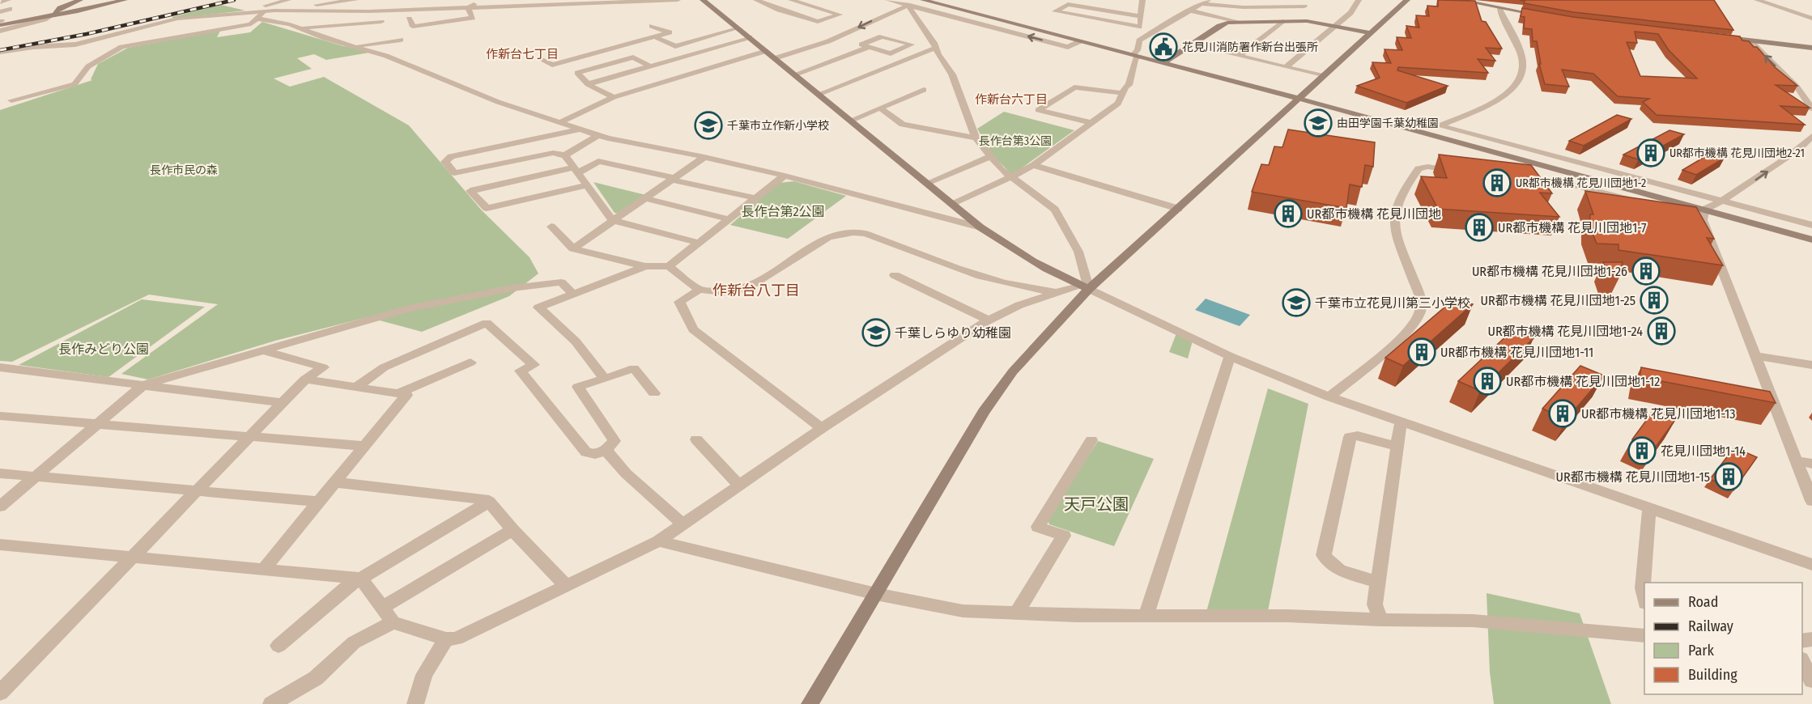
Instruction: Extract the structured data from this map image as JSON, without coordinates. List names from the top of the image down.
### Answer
{
  "districts": ["作新台七丁目", "作新台六丁目", "作新台八丁目"],
  "parks": [
    "長作台第3公園",
    "長作市民の森",
    "長作台第2公園",
    "長作みどり公園",
    "天戸公園"
  ],
  "places": {
    "public building": ["花見川消防署作新台出張所"],
    "school or university": [
      "由田学園千葉幼稚園",
      "千葉市立作新小学校",
      "千葉市立花見川第三小学校",
      "千葉しらゆり幼稚園"
    ],
    "building": [
      "UR都市機構 花見川団地2-21",
      "UR都市機構 花見川団地1-2",
      "UR都市機構 花見川団地",
      "UR都市機構 花見川団地1-7",
      "UR都市機構 花見川団地1-26",
      "UR都市機構 花見川団地1-25",
      "UR都市機構 花見川団地1-24",
      "UR都市機構 花見川団地1-11",
      "UR都市機構 花見川団地1-12",
      "UR都市機構 花見川団地1-13",
      "花見川団地1-14",
      "UR都市機構 花見川団地1-15"
    ]
  },
  "legend": [
    "Road",
    "Railway",
    "Park",
    "Building"
  ]
}
